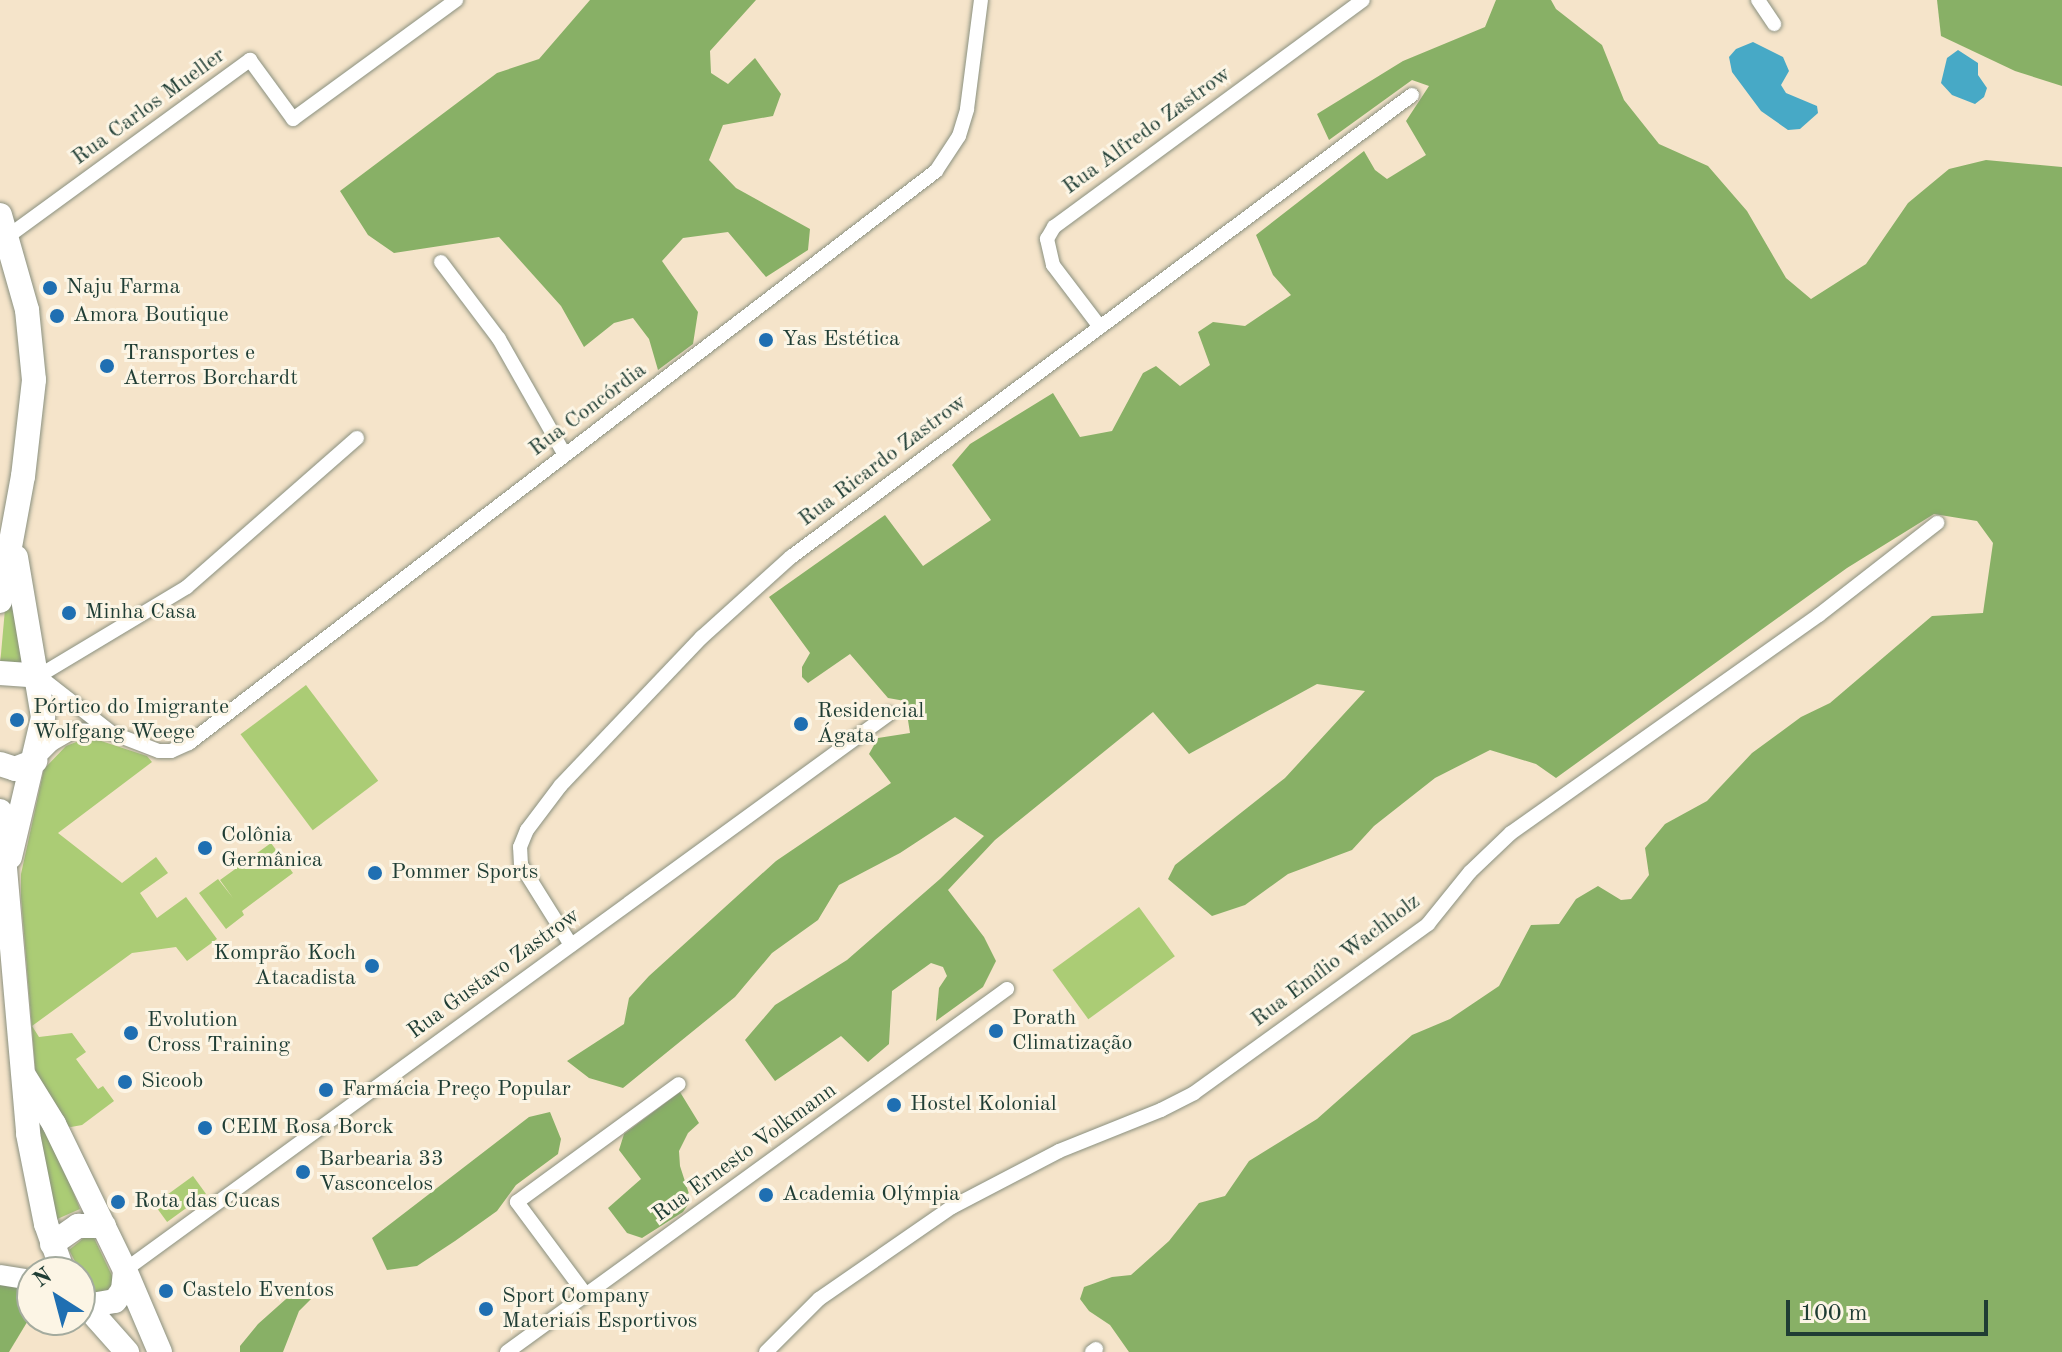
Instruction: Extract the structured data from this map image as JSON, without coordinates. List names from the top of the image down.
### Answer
{
  "streets": {
    "street": [
      "Rua Carlos Mueller",
      "Rua Alfredo Zastrow",
      "Rua Concórdia",
      "Rua Ricardo Zastrow",
      "Rua Emílio Wachholz",
      "Rua Gustavo Zastrow",
      "Rua Ernesto Volkmann"
    ]
  },
  "crossings": [
    ["Rua Alfredo Zastrow", "Rua Ricardo Zastrow"],
    ["Rua Ricardo Zastrow", "Rua Gustavo Zastrow"]
  ],
  "places": [
    "Naju Farma",
    "Amora Boutique",
    "Yas Estética",
    "Transportes e Aterros Borchardt",
    "Minha Casa",
    "Pórtico do Imigrante Wolfgang Weege",
    "Residencial Ágata",
    "Colônia Germânica",
    "Pommer Sports",
    "Komprão Koch Atacadista",
    "Porath Climatização",
    "Evolution Cross Training",
    "Sicoob",
    "Farmácia Preço Popular",
    "Hostel Kolonial",
    "CEIM Rosa Borck",
    "Barbearia 33 Vasconcelos",
    "Academia Olýmpia",
    "Rota das Cucas",
    "Castelo Eventos",
    "Sport Company Materiais Esportivos"
  ],
  "scale_bar": "100 m",
  "north": "top left"
}
